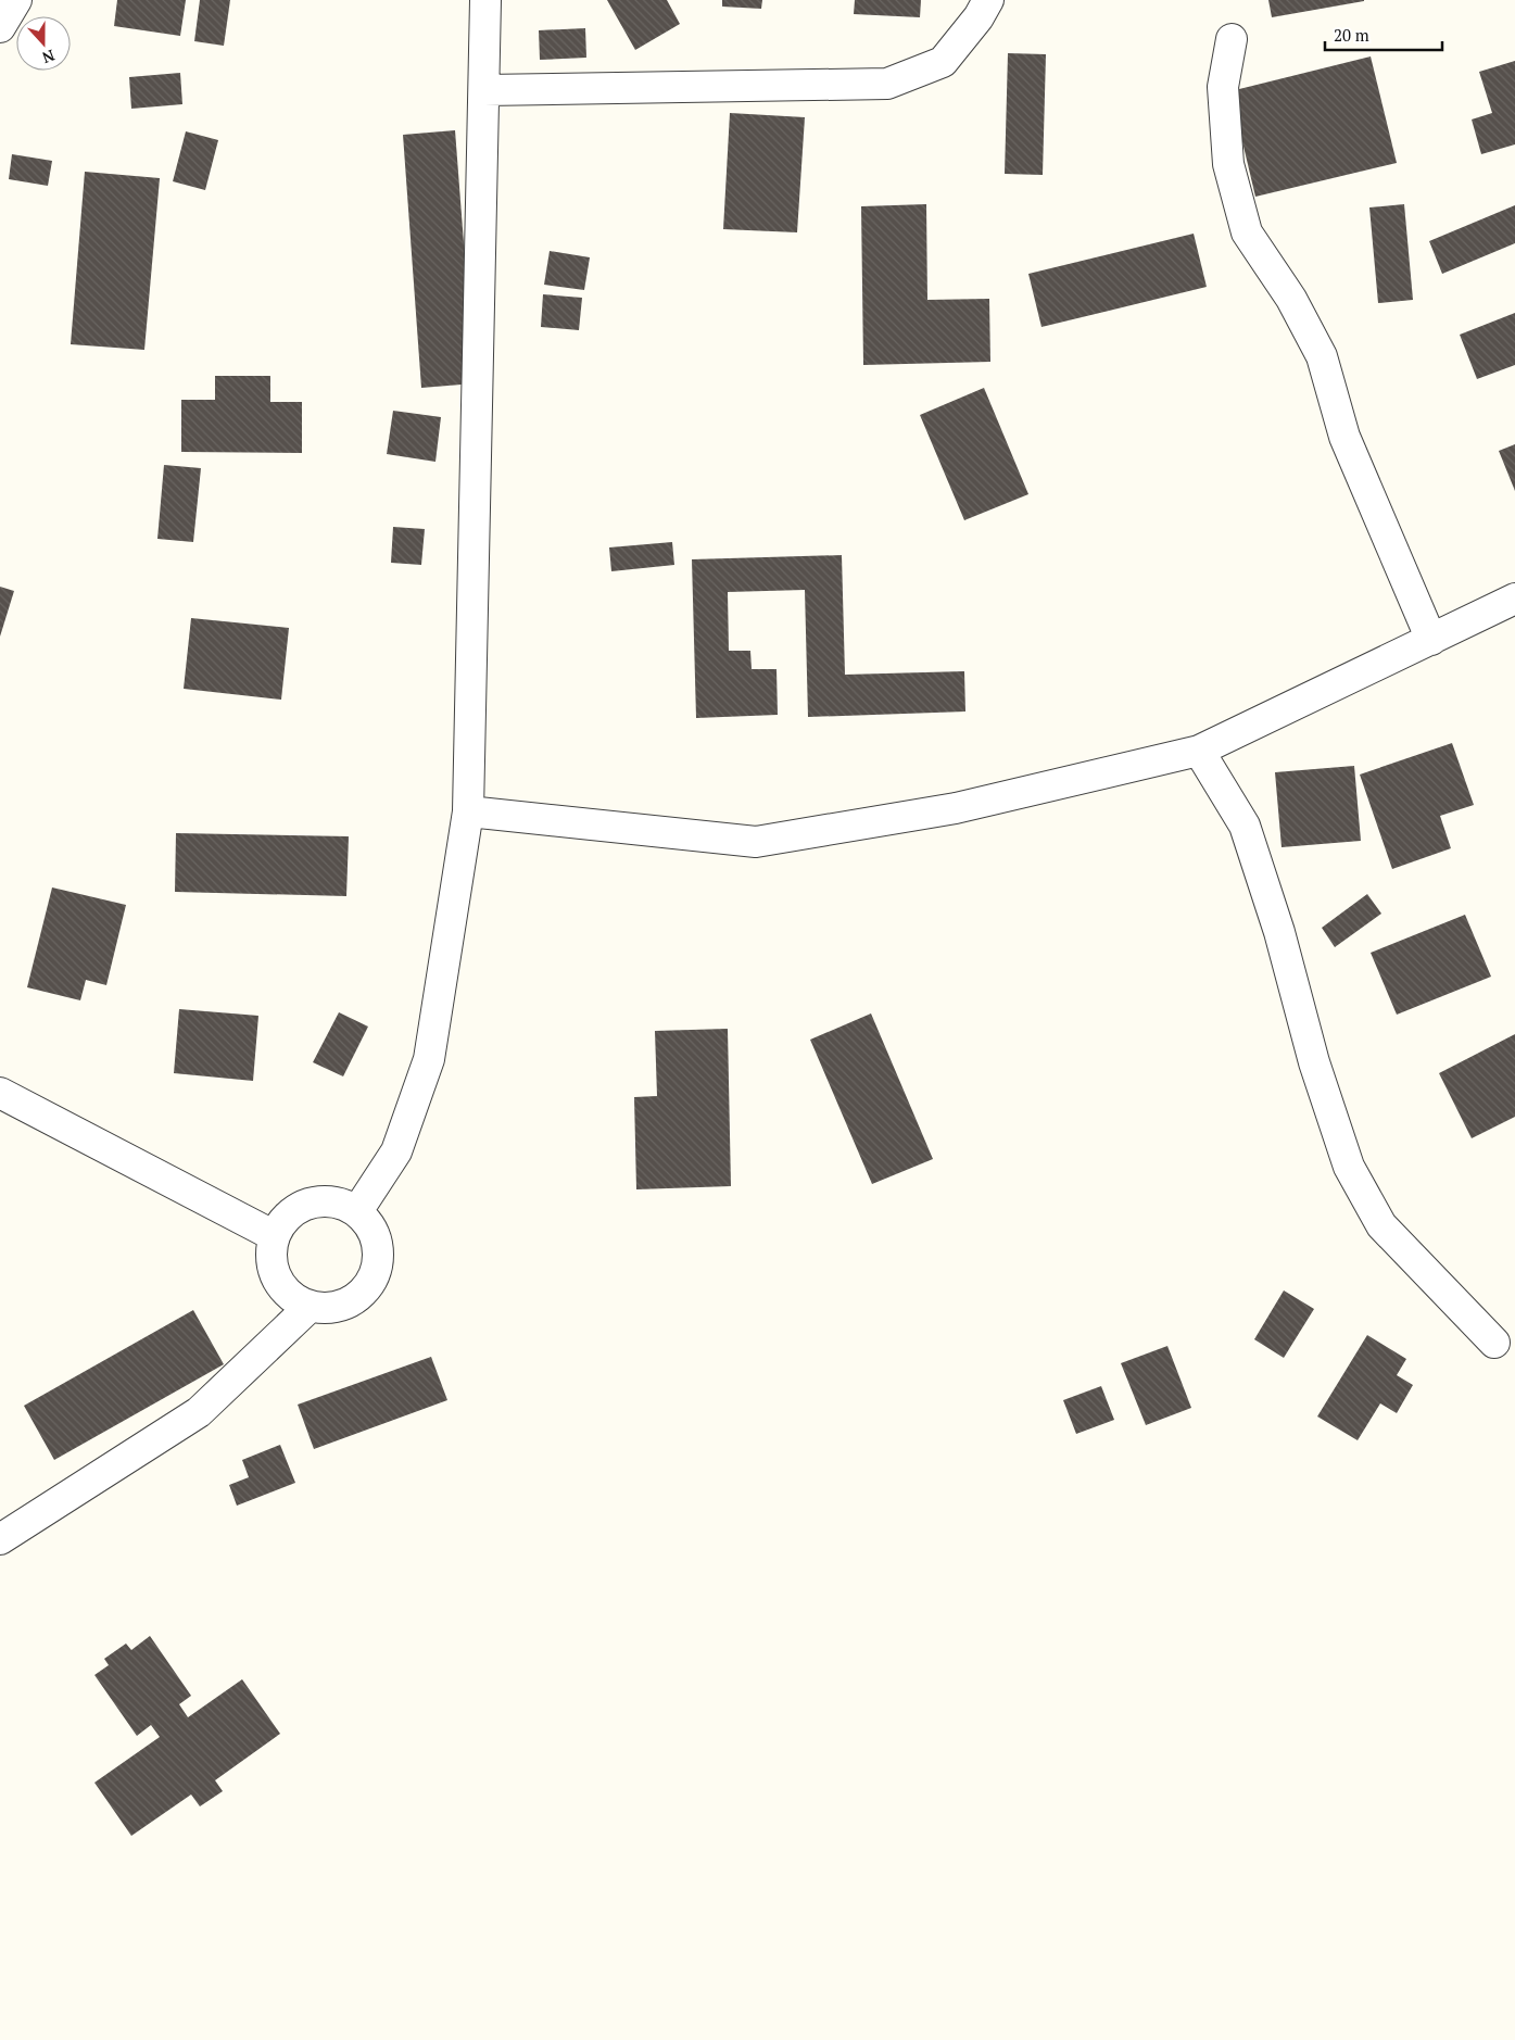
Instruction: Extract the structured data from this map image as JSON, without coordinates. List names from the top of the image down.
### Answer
{
  "scale_bar": "20 m",
  "north": "bottom"
}
